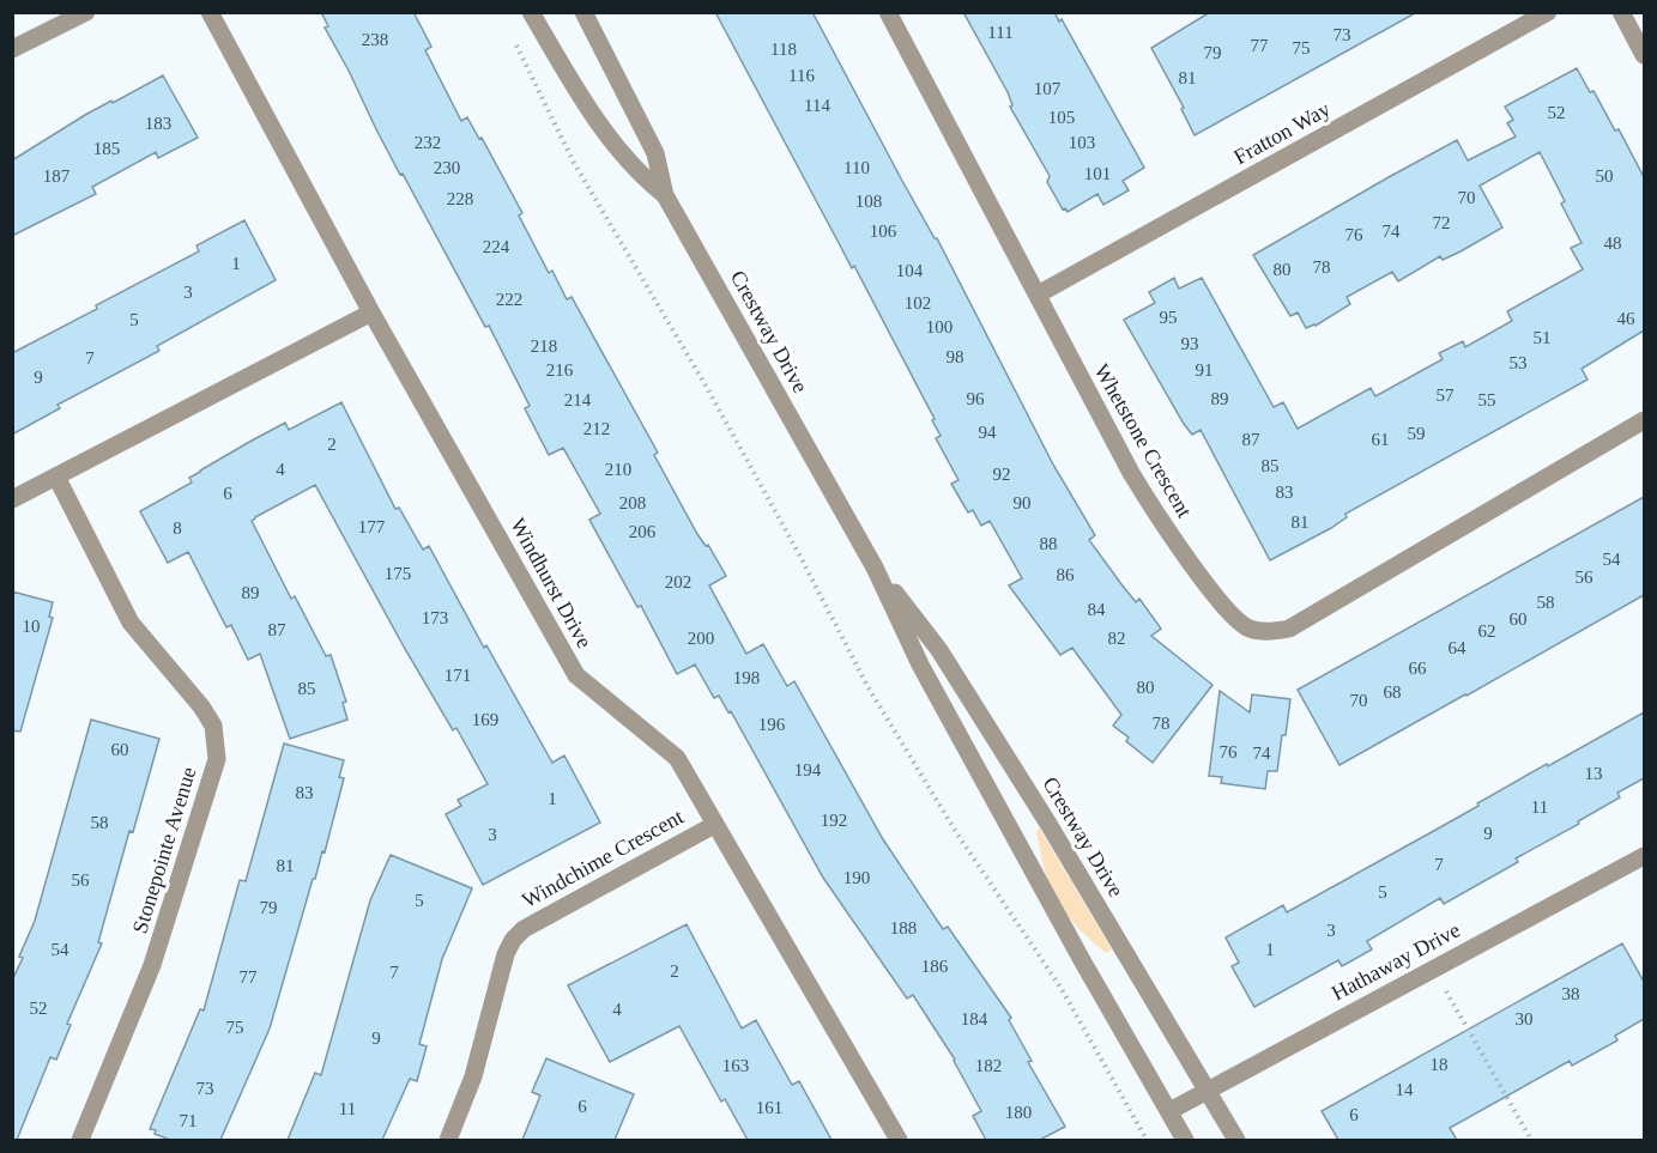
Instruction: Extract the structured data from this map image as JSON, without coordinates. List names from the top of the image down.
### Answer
{
  "streets": {
    "street": [
      "Fratton Way",
      "Crestway Drive",
      "Whetstone Crescent",
      "Windhurst Drive",
      "Stonepointe Avenue",
      "Windchime Crescent",
      "Hathaway Drive"
    ]
  },
  "crossings": [
    ["Fratton Way", "Whetstone Crescent"],
    ["Crestway Drive", "Hathaway Drive"],
    ["Windhurst Drive", "Windchime Crescent"]
  ],
  "house_numbers": [
    "111",
    "73",
    "238",
    "77",
    "75",
    "118",
    "79",
    "116",
    "81",
    "107",
    "114",
    "52",
    "105",
    "183",
    "232",
    "103",
    "185",
    "230",
    "110",
    "101",
    "187",
    "50",
    "70",
    "228",
    "108",
    "72",
    "106",
    "74",
    "76",
    "48",
    "224",
    "1",
    "78",
    "80",
    "104",
    "3",
    "222",
    "102",
    "95",
    "46",
    "5",
    "100",
    "51",
    "93",
    "218",
    "98",
    "7",
    "53",
    "216",
    "91",
    "9",
    "57",
    "96",
    "89",
    "214",
    "55",
    "212",
    "94",
    "59",
    "87",
    "61",
    "2",
    "85",
    "4",
    "210",
    "92",
    "83",
    "6",
    "208",
    "90",
    "81",
    "177",
    "8",
    "206",
    "88",
    "54",
    "175",
    "86",
    "56",
    "202",
    "89",
    "58",
    "84",
    "173",
    "60",
    "10",
    "87",
    "62",
    "200",
    "82",
    "64",
    "66",
    "171",
    "198",
    "80",
    "85",
    "68",
    "70",
    "169",
    "78",
    "196",
    "60",
    "76",
    "74",
    "194",
    "13",
    "83",
    "1",
    "11",
    "192",
    "58",
    "9",
    "3",
    "7",
    "81",
    "190",
    "56",
    "5",
    "5",
    "79",
    "188",
    "3",
    "54",
    "1",
    "186",
    "2",
    "7",
    "77",
    "38",
    "52",
    "4",
    "184",
    "30",
    "75",
    "9",
    "18",
    "163",
    "182",
    "73",
    "14",
    "6",
    "161",
    "11",
    "180",
    "6",
    "71"
  ]
}
